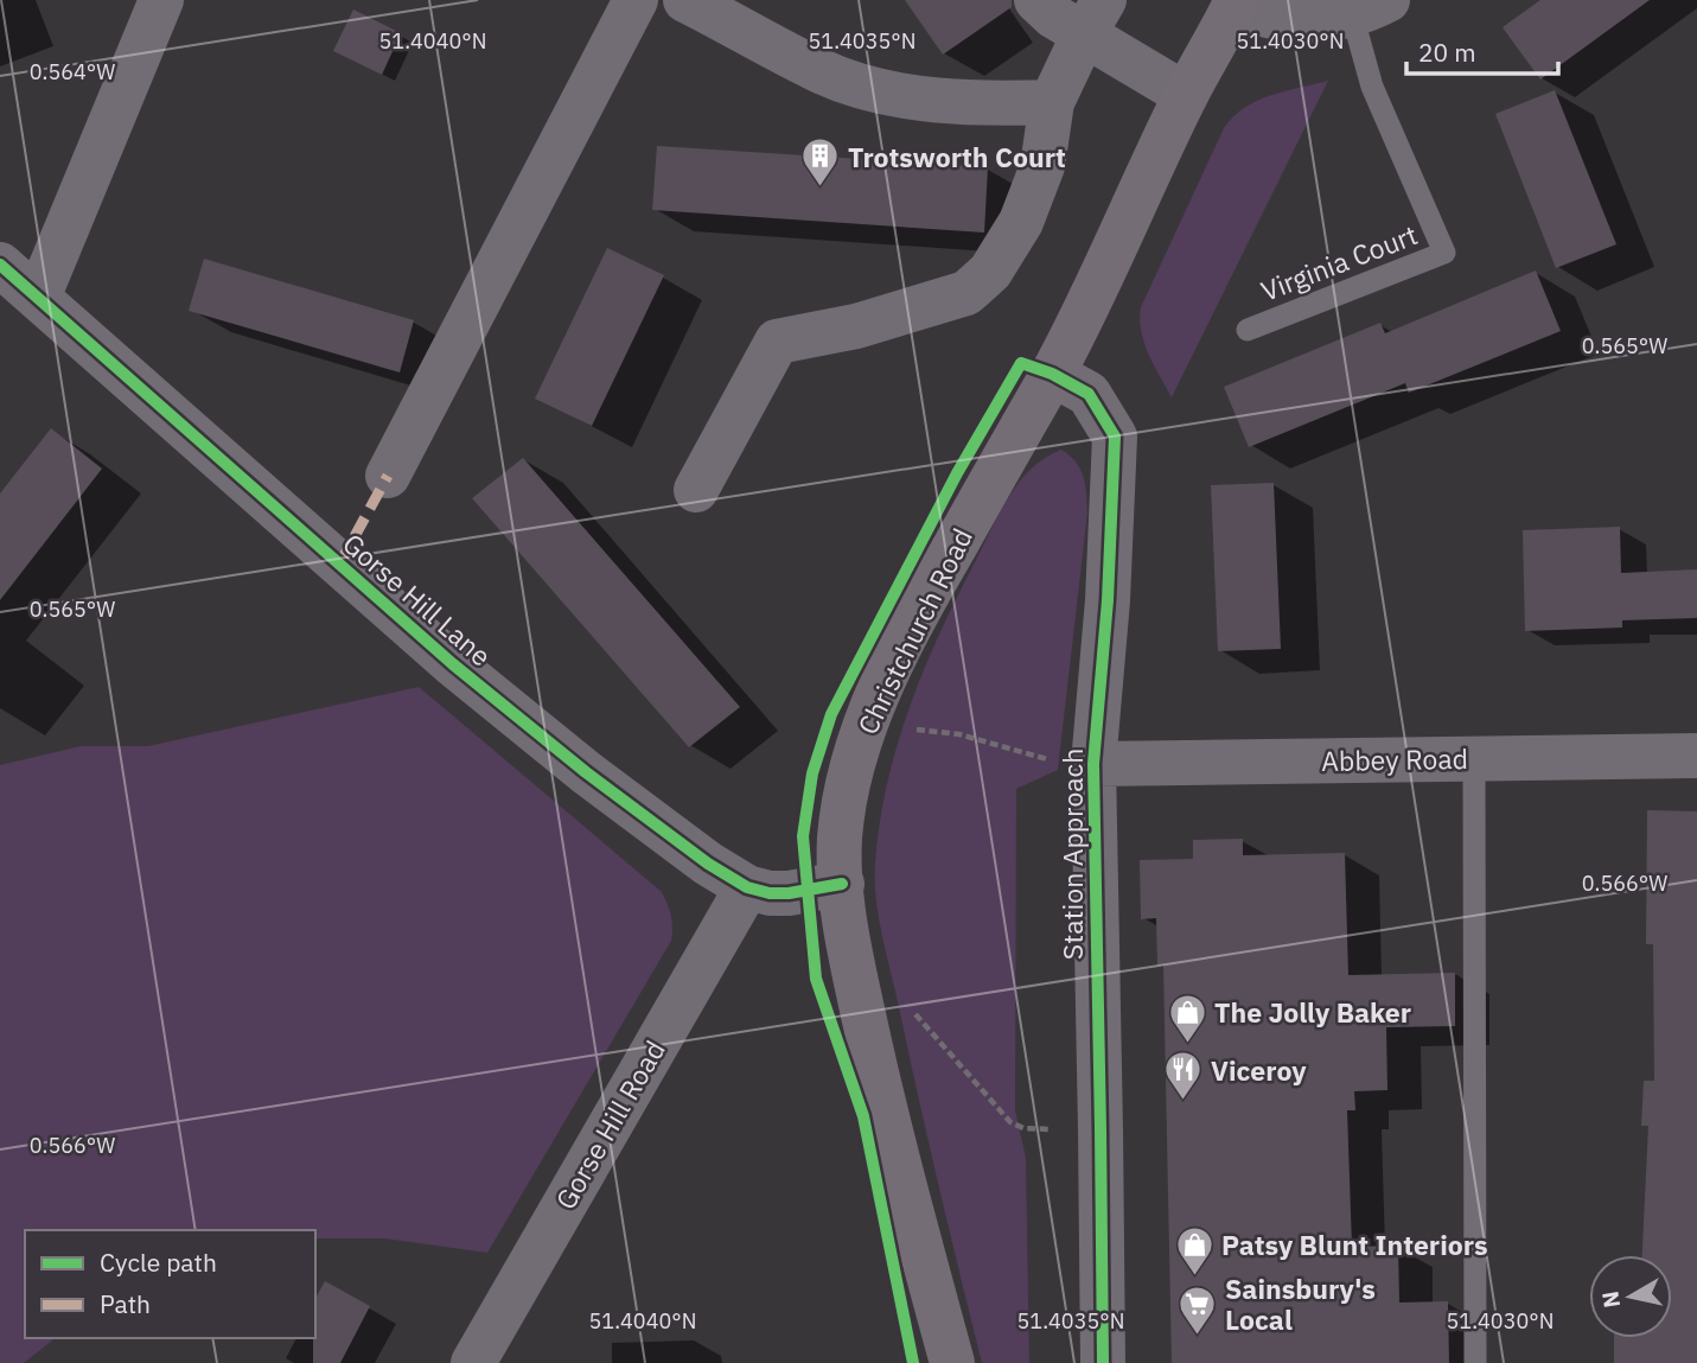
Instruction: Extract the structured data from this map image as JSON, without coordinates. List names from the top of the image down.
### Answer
{
  "streets": {
    "main road": ["Christchurch Road"],
    "street": [
      "Gorse Hill Lane",
      "Abbey Road",
      "Station Approach",
      "Gorse Hill Road"
    ],
    "lane": ["Virginia Court"]
  },
  "crossings": [
    ["Gorse Hill Lane", "Christchurch Road"],
    ["Gorse Hill Lane", "Gorse Hill Road"],
    ["Christchurch Road", "Station Approach"],
    ["Abbey Road", "Station Approach"]
  ],
  "places": {
    "building": ["Trotsworth Court"],
    "shop": ["The Jolly Baker", "Patsy Blunt Interiors"],
    "restaurant": ["Viceroy"],
    "supermarket": ["Sainsbury's Local"]
  },
  "legend": ["Cycle path", "Path"],
  "scale_bar": "20 m",
  "north": "left",
  "coordinates": [
    "51.4040°N",
    "51.4035°N",
    "51.4030°N",
    "0.564°W",
    "0.565°W",
    "0.566°W"
  ]
}
